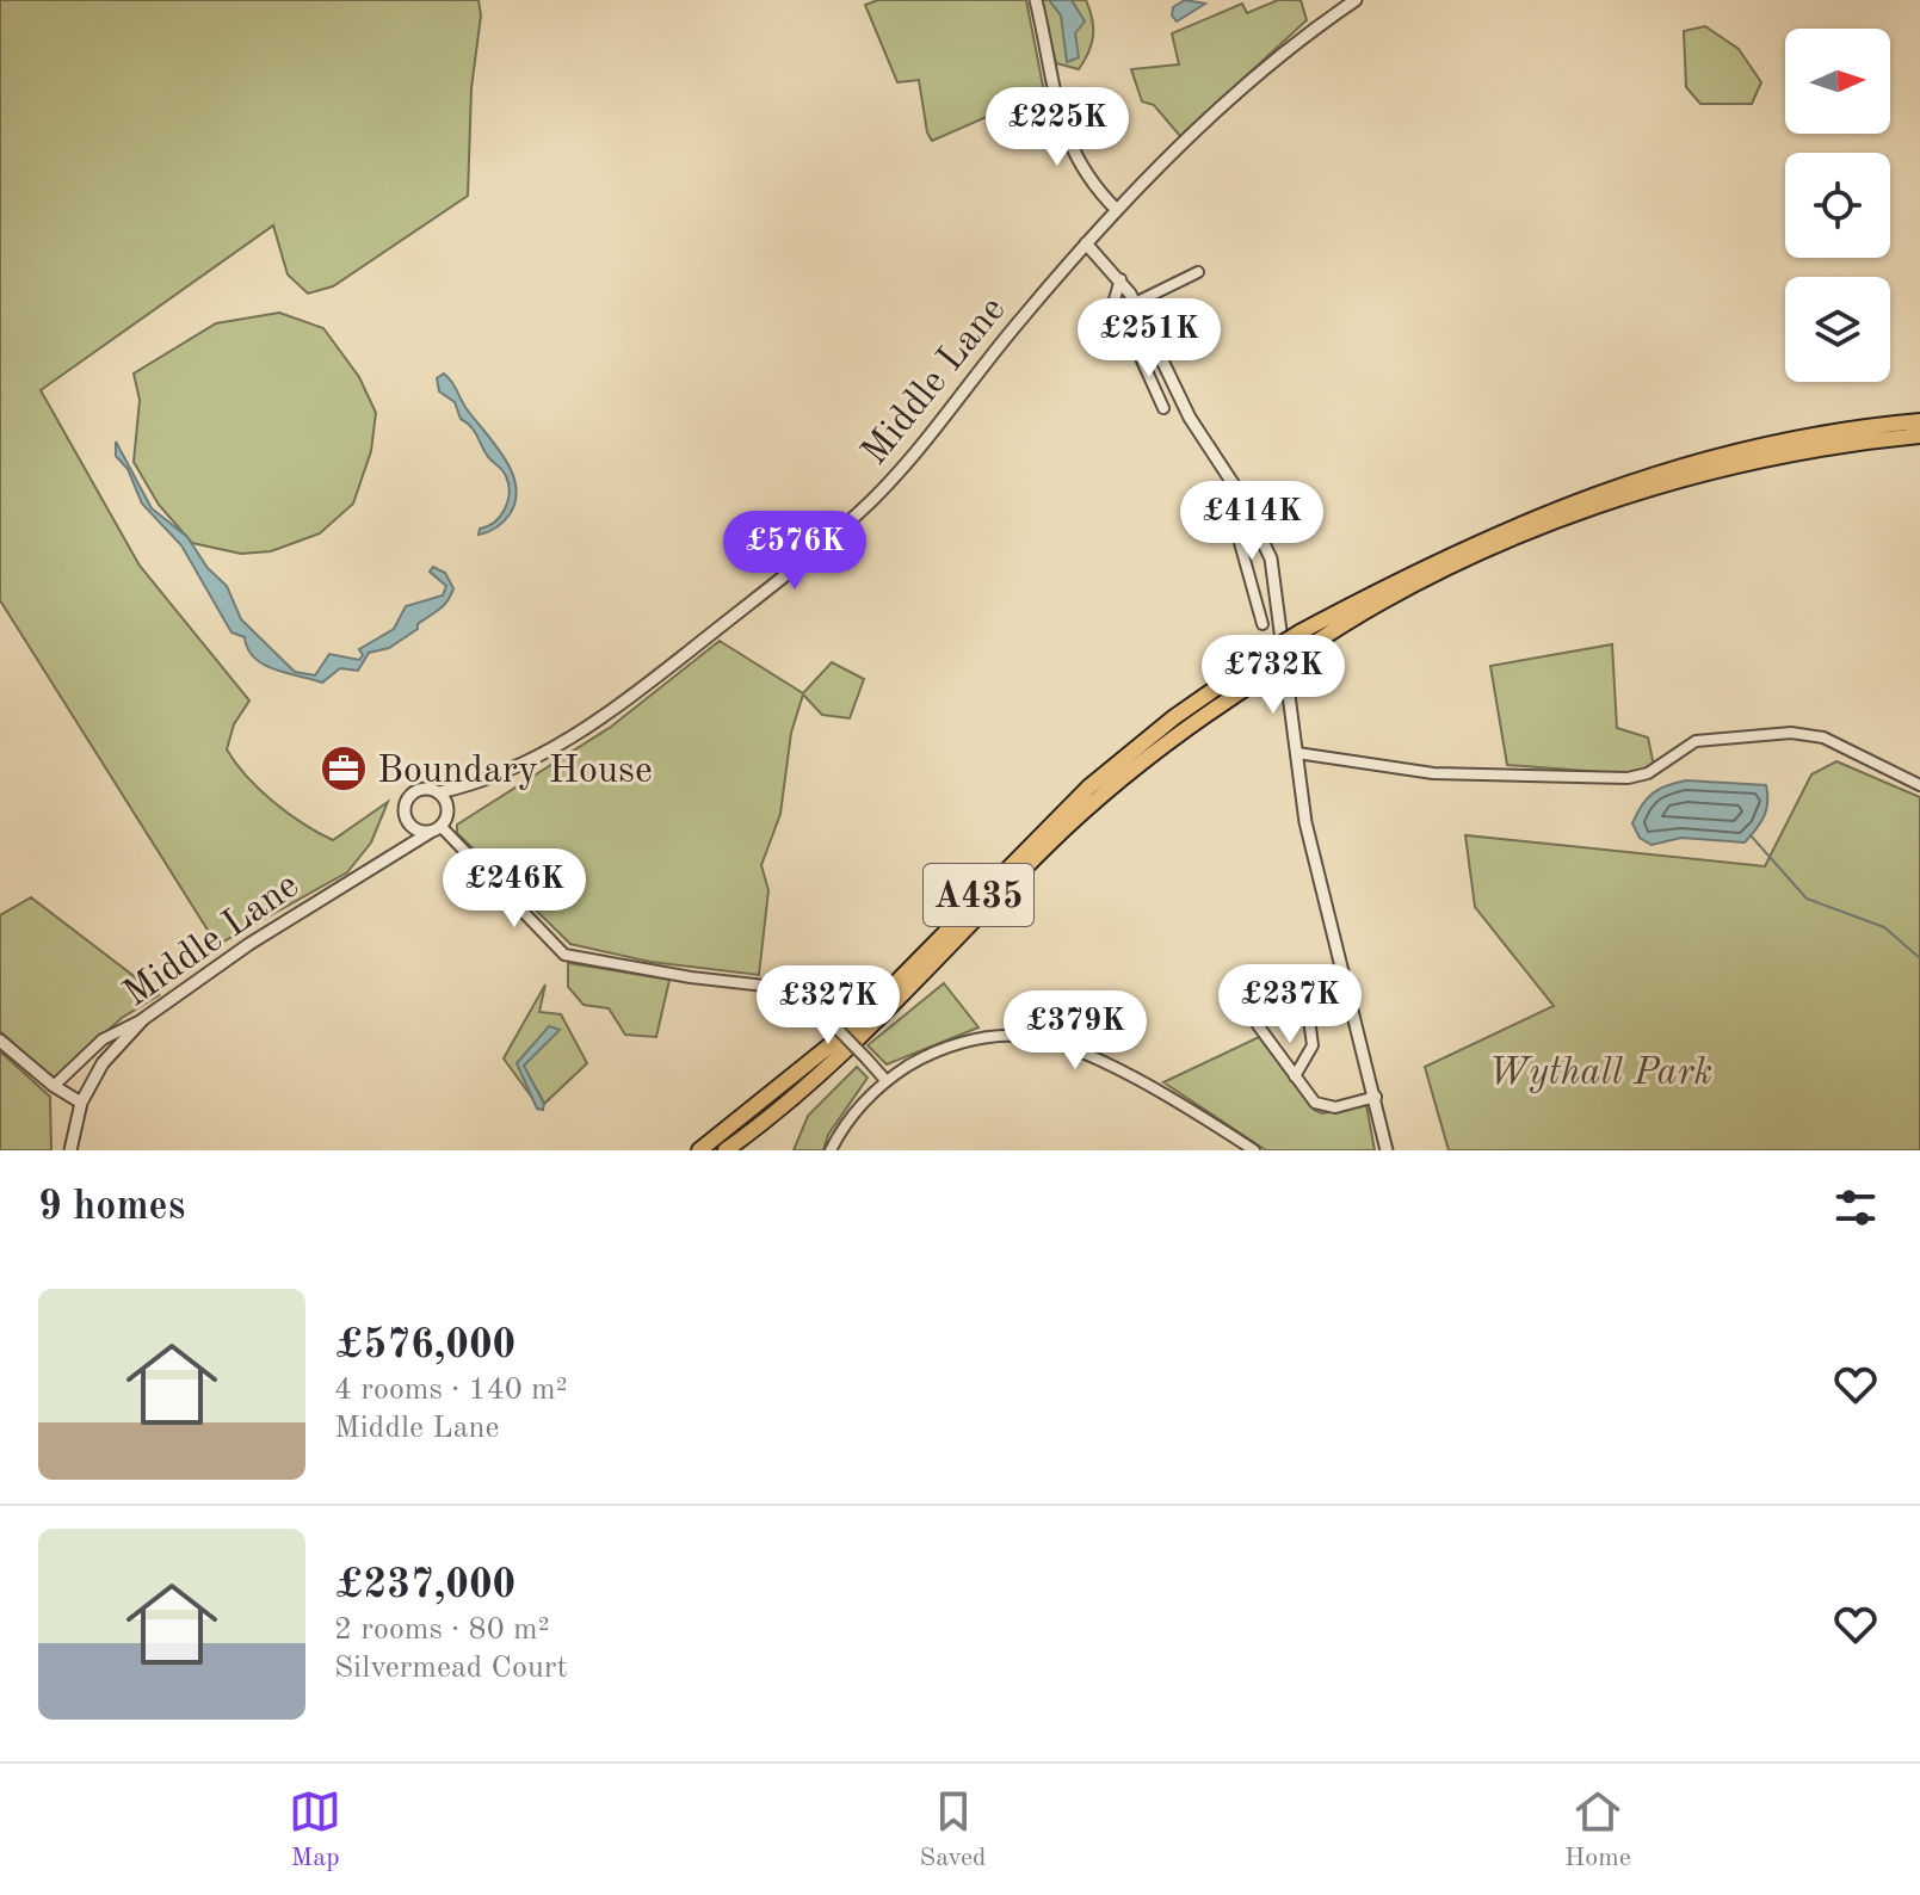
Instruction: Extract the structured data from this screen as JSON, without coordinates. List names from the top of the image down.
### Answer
{
  "streets": {
    "highway": ["A435"],
    "street": ["Middle Lane"]
  },
  "parks": ["Wythall Park"],
  "places": {
    "office": ["Boundary House"]
  },
  "north": "right",
  "page": {
    "price": [
      "£225K",
      "£251K",
      "£414K",
      "£576K",
      "£732K",
      "£246K",
      "£237K",
      "£327K",
      "£379K"
    ],
    "heading": "9 homes",
    "list": [
      {
        "name": "£576,000",
        "note": "4 rooms · 140 m² · Middle Lane"
      },
      {
        "name": "£237,000",
        "note": "2 rooms · 80 m² · Silvermead Court"
      }
    ],
    "tabs": ["Map", "Saved", "Home"]
  }
}
